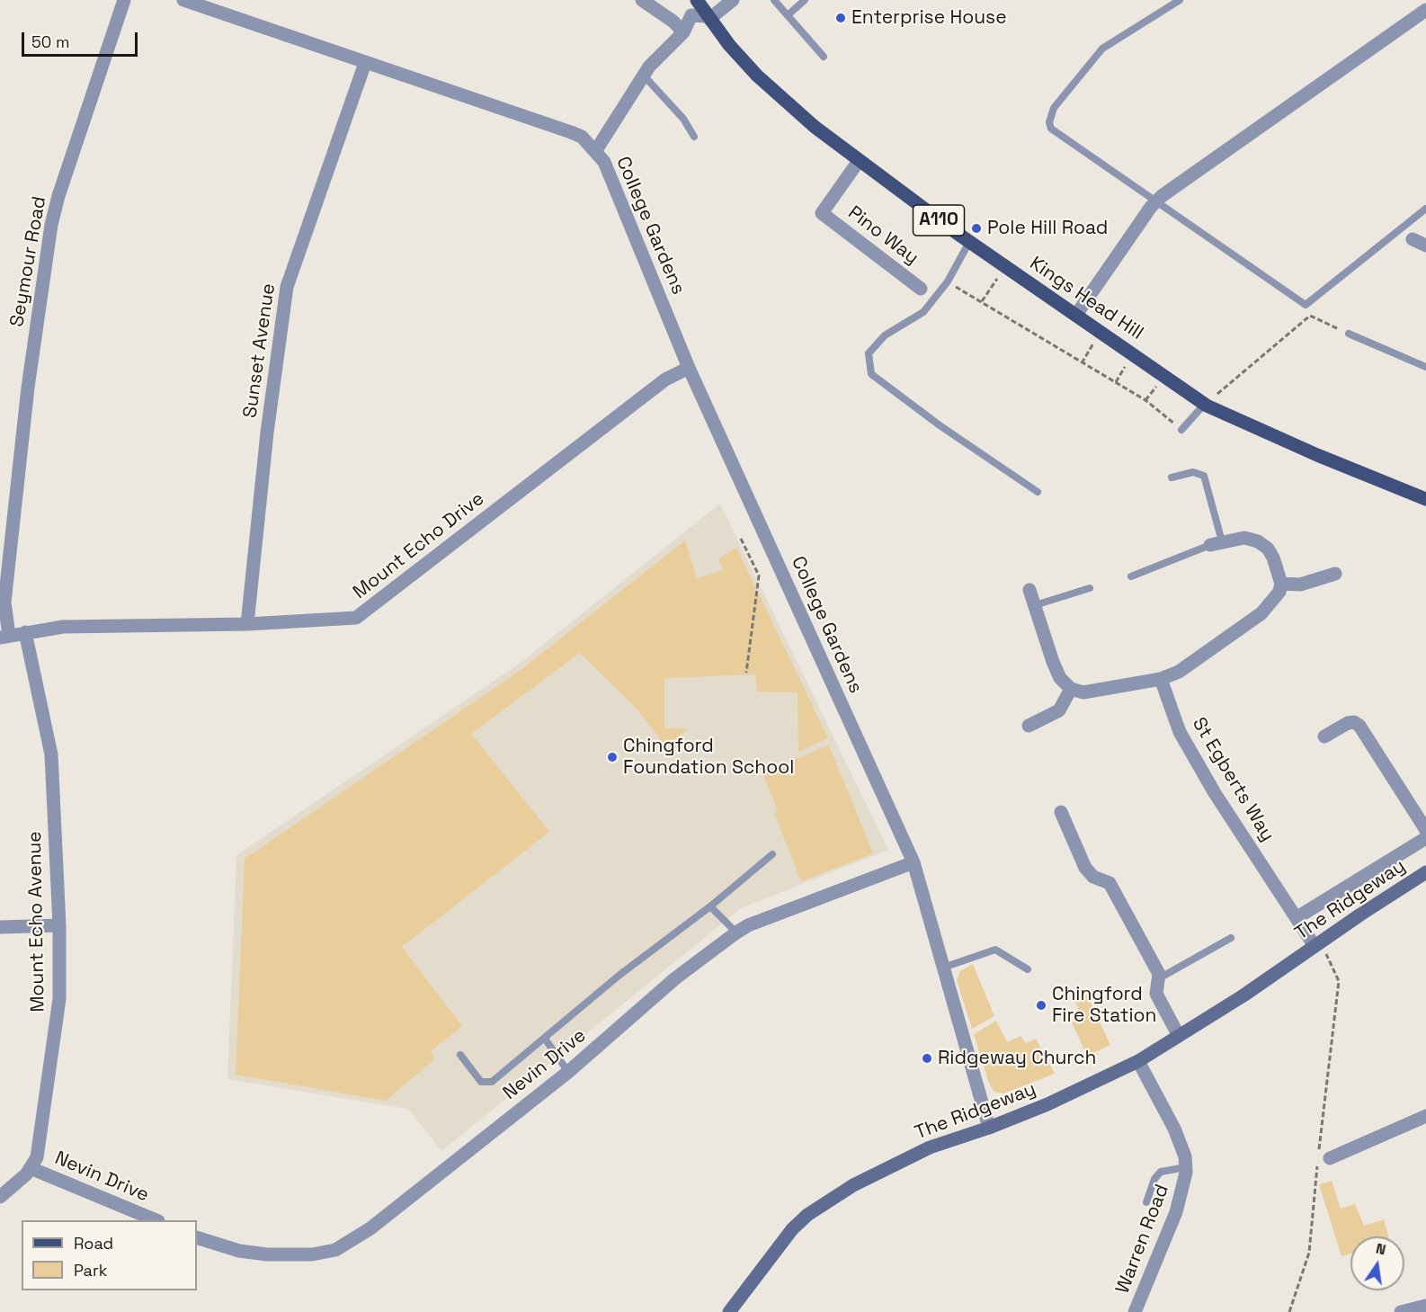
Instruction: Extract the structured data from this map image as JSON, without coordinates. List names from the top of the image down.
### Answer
{
  "streets": {
    "main road": ["A110", "Kings Head Hill", "The Ridgeway"],
    "street": [
      "College Gardens",
      "Pino Way",
      "Seymour Road",
      "Sunset Avenue",
      "Mount Echo Drive",
      "St Egberts Way",
      "Mount Echo Avenue",
      "Nevin Drive",
      "Warren Road"
    ]
  },
  "crossings": [
    ["College Gardens", "Kings Head Hill"],
    ["College Gardens", "Sunset Avenue"],
    ["College Gardens", "Mount Echo Drive"],
    ["College Gardens", "The Ridgeway"],
    ["College Gardens", "Nevin Drive"],
    ["Pino Way", "Kings Head Hill"],
    ["Seymour Road", "Mount Echo Drive"],
    ["Sunset Avenue", "Mount Echo Drive"],
    ["Mount Echo Drive", "Mount Echo Avenue"],
    ["St Egberts Way", "The Ridgeway"],
    ["The Ridgeway", "Warren Road"],
    ["Mount Echo Avenue", "Nevin Drive"]
  ],
  "places": [
    "Enterprise House",
    "Pole Hill Road",
    "Chingford Foundation School",
    "Chingford Fire Station",
    "Ridgeway Church"
  ],
  "legend": ["Road", "Park"],
  "scale_bar": "50 m",
  "north": "top"
}
